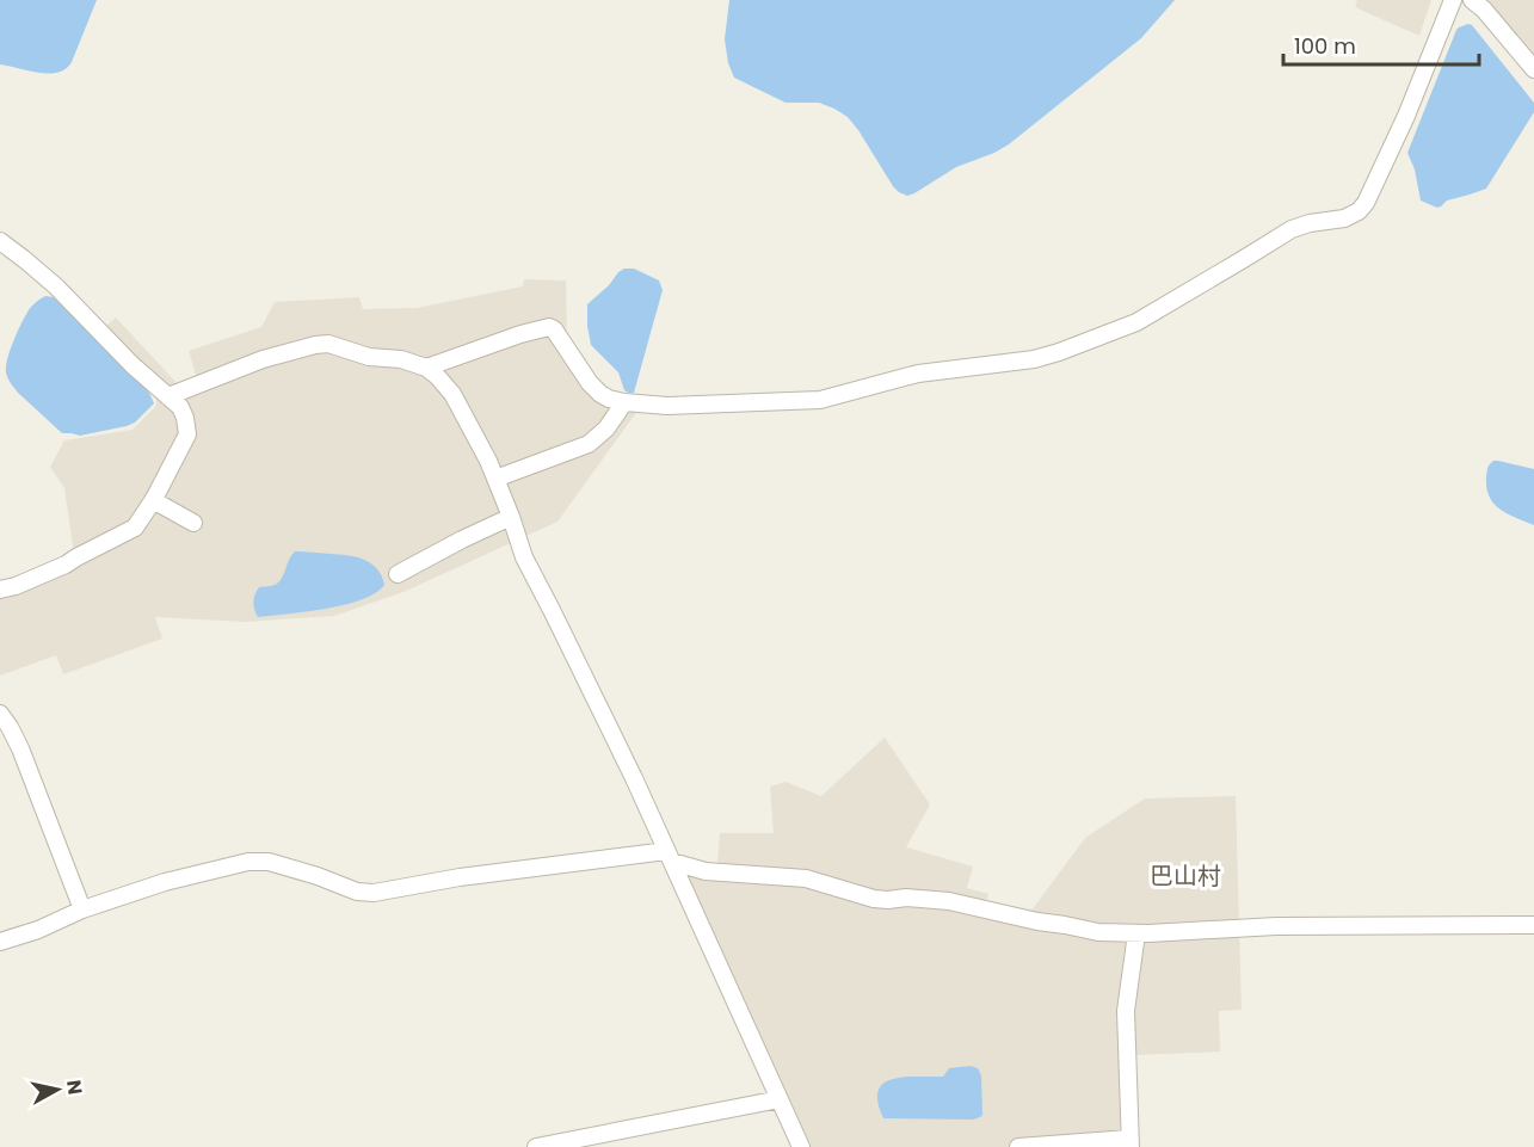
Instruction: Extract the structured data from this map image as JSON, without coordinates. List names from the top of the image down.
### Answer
{
  "districts": ["巴山村"],
  "scale_bar": "100 m",
  "north": "right"
}
